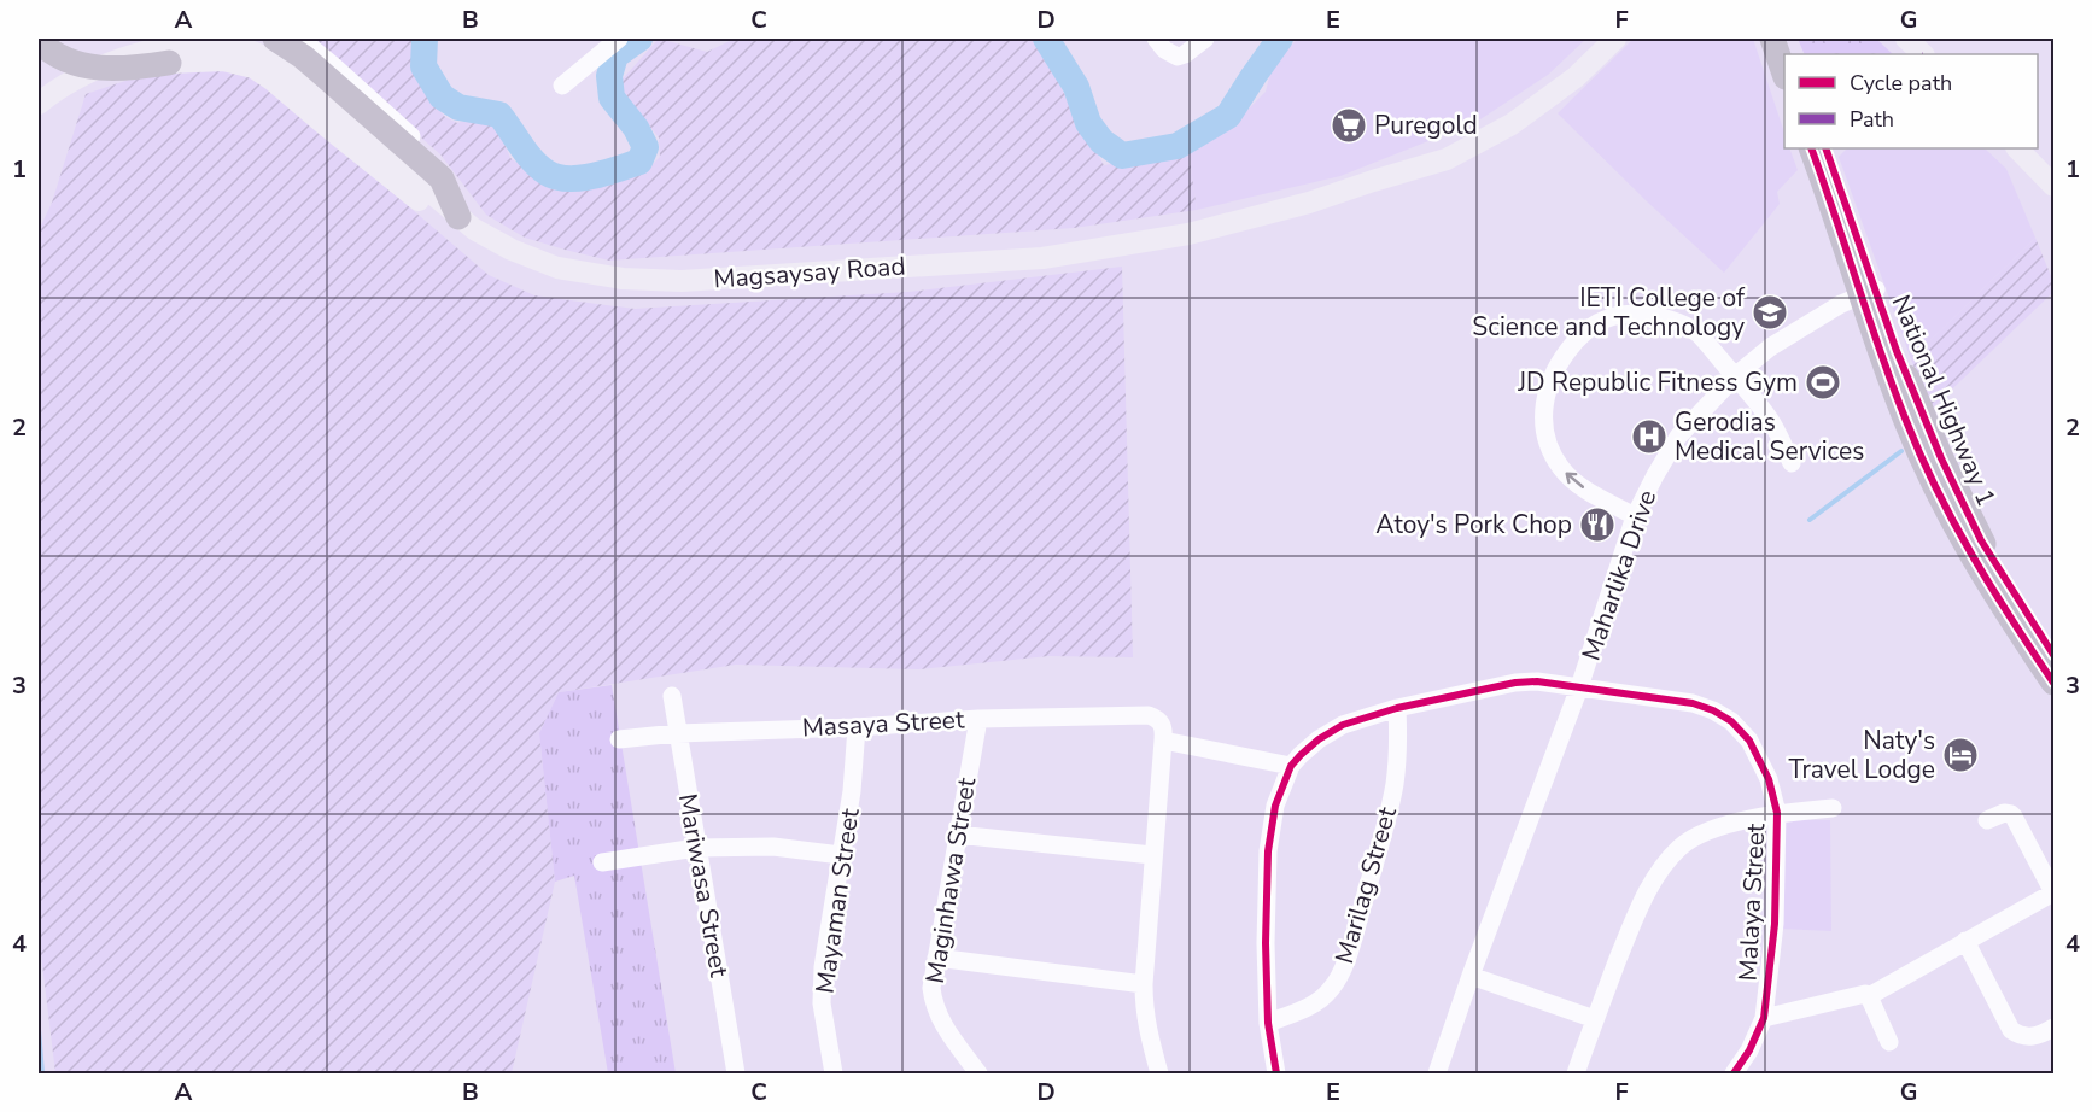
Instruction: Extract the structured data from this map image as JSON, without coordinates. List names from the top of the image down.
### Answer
{
  "streets": {
    "highway": ["National Highway 1"],
    "main road": ["Magsaysay Road"],
    "street": [
      "Maharlika Drive",
      "Masaya Street",
      "Maginhawa Street",
      "Mariwasa Street",
      "Marilag Street",
      "Mayaman Street",
      "Malaya Street"
    ]
  },
  "crossings": [
    ["National Highway 1", "Maharlika Drive"],
    ["Maharlika Drive", "Malaya Street"],
    ["Masaya Street", "Maginhawa Street"],
    ["Masaya Street", "Mariwasa Street"],
    ["Masaya Street", "Mayaman Street"],
    ["Marilag Street", "Malaya Street"]
  ],
  "places": {
    "supermarket": ["Puregold"],
    "school or university": ["IETI College of Science and Technology"],
    "sports": ["JD Republic Fitness Gym"],
    "hospital": ["Gerodias Medical Services"],
    "restaurant": ["Atoy's Pork Chop"],
    "hotel": ["Naty's Travel Lodge"]
  },
  "legend": ["Cycle path", "Path"],
  "grid": {
    "columns": [
      "A",
      "B",
      "C",
      "D",
      "E",
      "F",
      "G"
    ],
    "rows": [
      "1",
      "2",
      "3",
      "4"
    ]
  }
}
